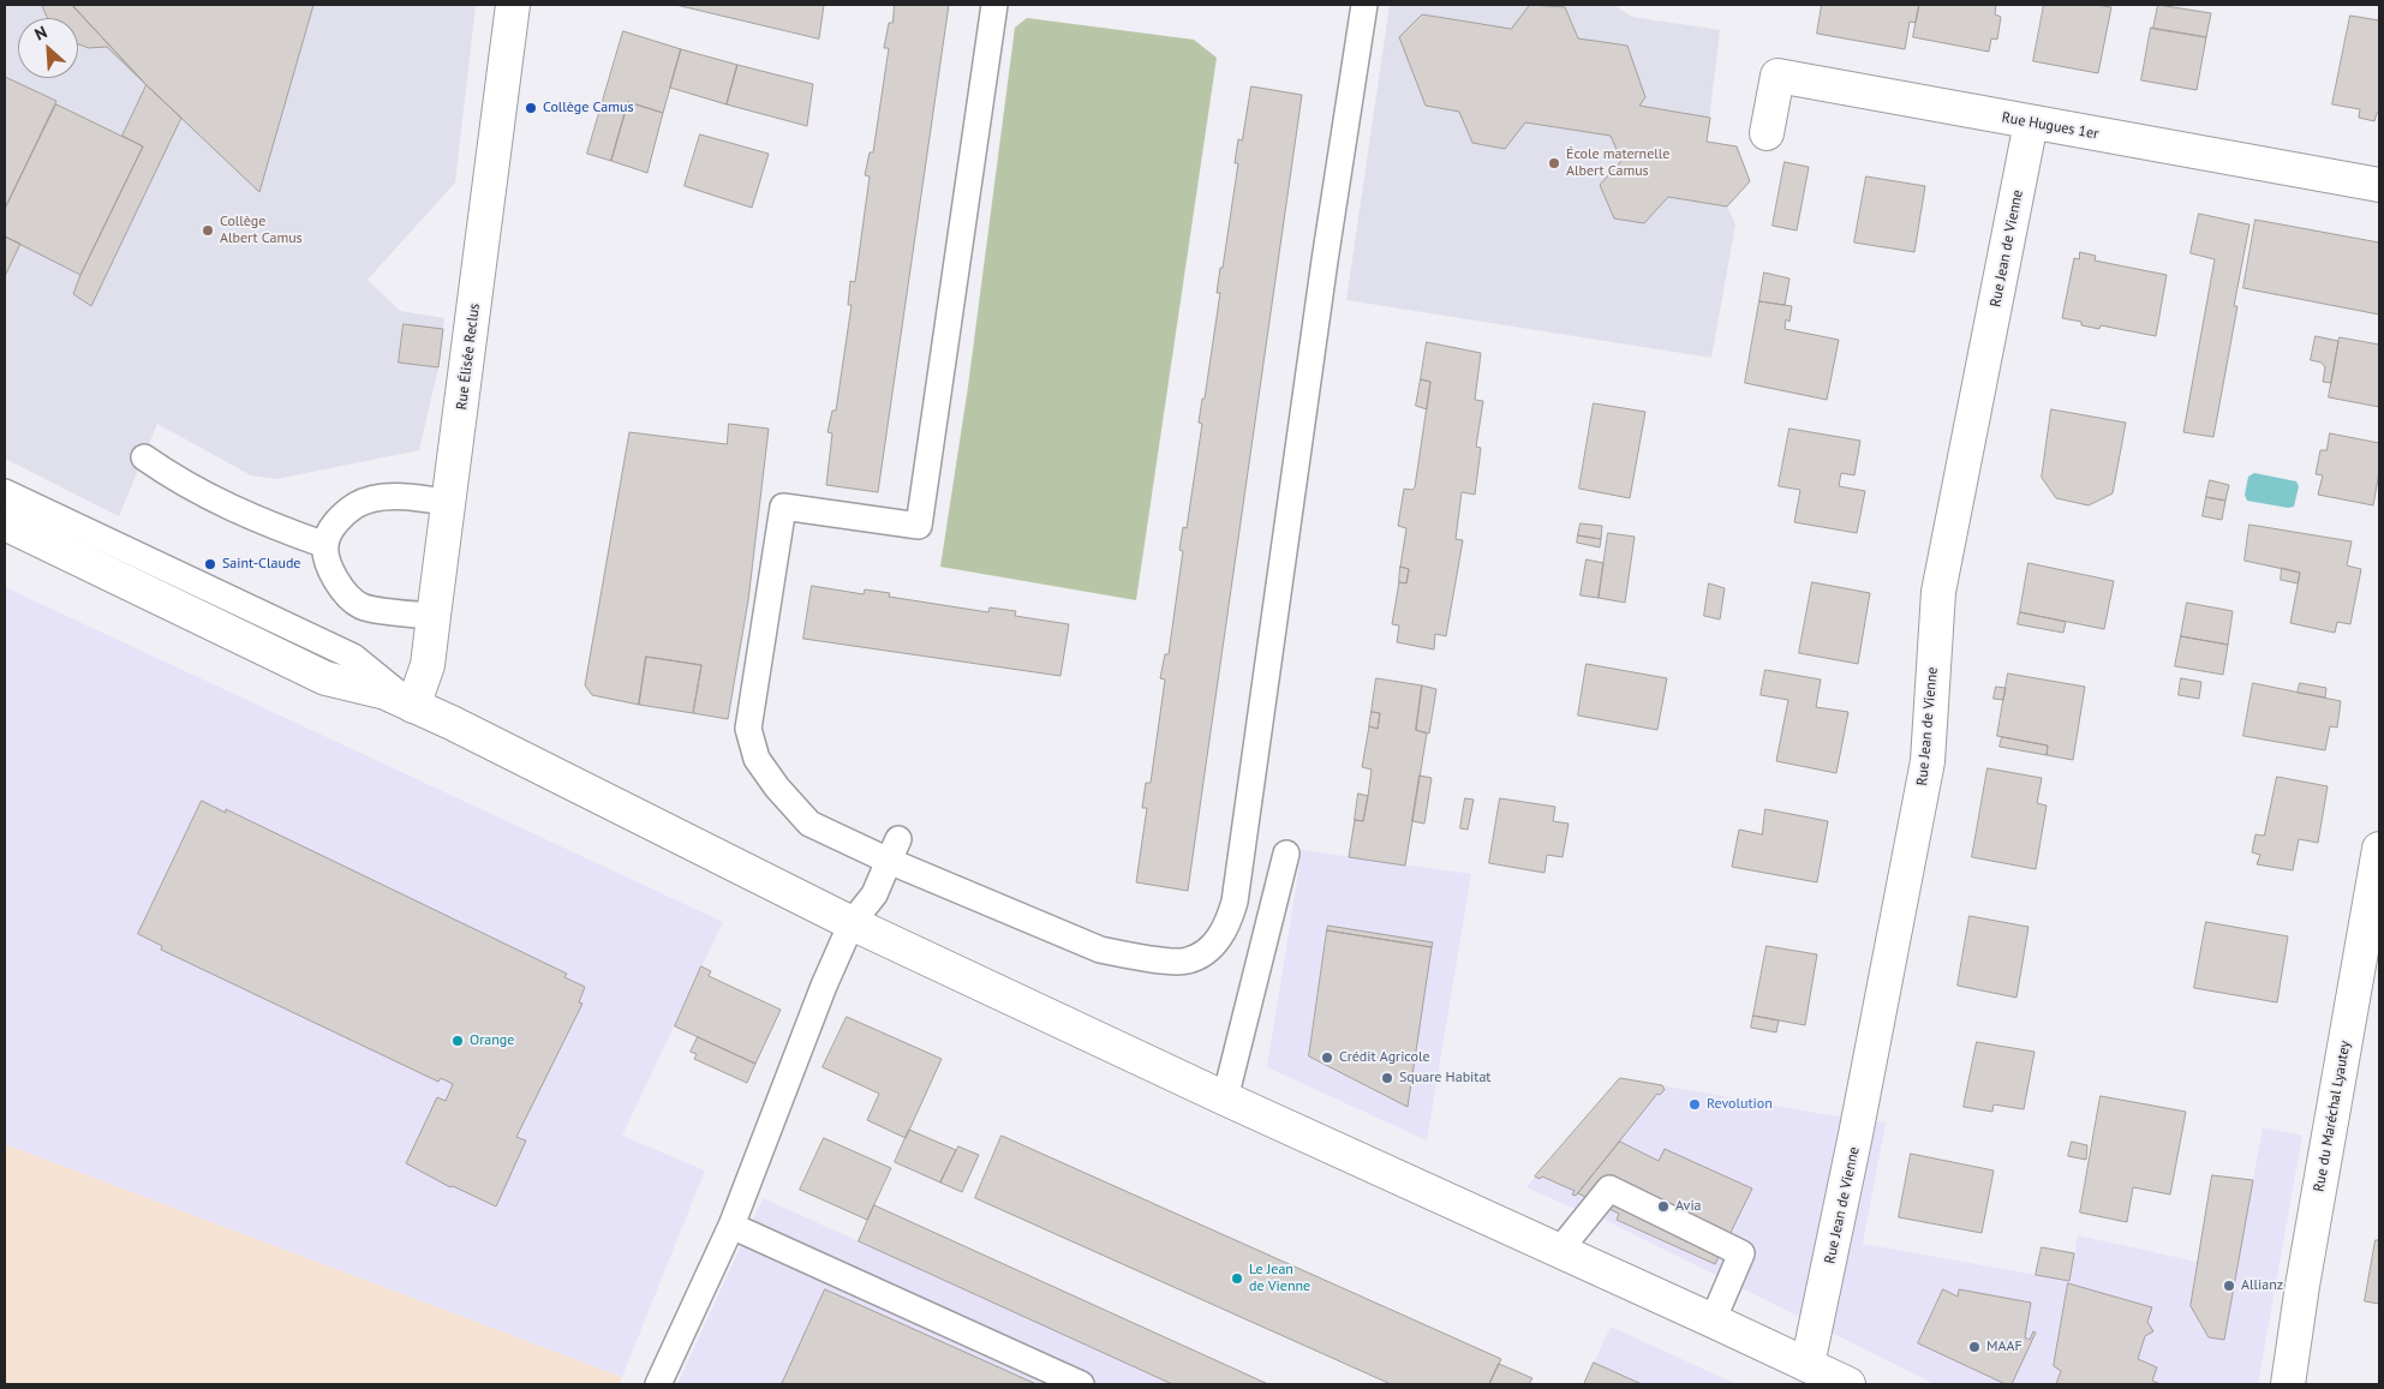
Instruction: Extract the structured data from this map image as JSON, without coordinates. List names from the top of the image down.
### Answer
{
  "streets": {
    "street": [
      "Rue Hugues 1er",
      "Rue Jean de Vienne",
      "Rue Élisée Reclus",
      "Rue du Maréchal Lyautey"
    ]
  },
  "crossings": [
    ["Rue Hugues 1er", "Rue Jean de Vienne"]
  ],
  "places": [
    "Collège Camus",
    "École maternelle Albert Camus",
    "Collège Albert Camus",
    "Saint-Claude",
    "Orange",
    "Crédit Agricole",
    "Square Habitat",
    "Revolution",
    "Avia",
    "Le Jean de Vienne",
    "Allianz",
    "MAAF"
  ],
  "north": "top left"
}
